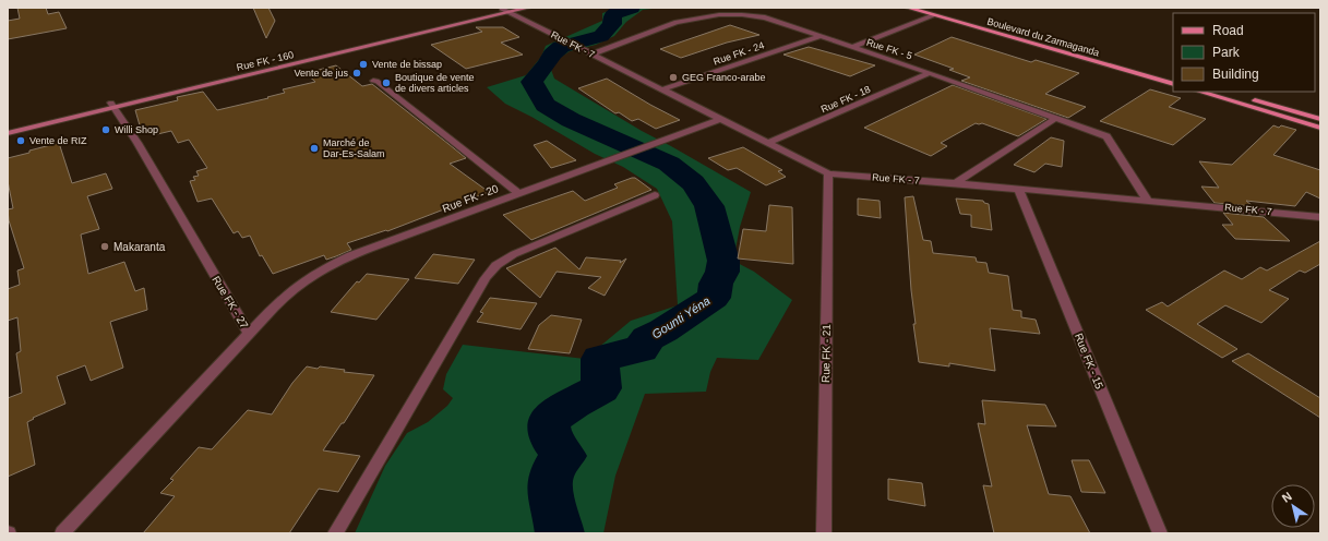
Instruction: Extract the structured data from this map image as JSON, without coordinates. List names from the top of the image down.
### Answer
{
  "streets": {
    "main road": ["Boulevard du Zarmaganda", "Rue FK - 160"],
    "street": [
      "Rue FK - 7",
      "Rue FK - 5",
      "Rue FK - 24",
      "Rue FK - 18",
      "Rue FK - 20",
      "Rue FK - 27",
      "Rue FK - 21",
      "Rue FK - 15"
    ]
  },
  "crossings": [
    ["Rue FK - 7", "Rue FK - 5"],
    ["Rue FK - 7", "Rue FK - 24"],
    ["Rue FK - 7", "Rue FK - 160"],
    ["Rue FK - 7", "Rue FK - 18"],
    ["Rue FK - 7", "Rue FK - 20"],
    ["Rue FK - 7", "Rue FK - 21"],
    ["Rue FK - 7", "Rue FK - 15"],
    ["Rue FK - 5", "Rue FK - 24"],
    ["Rue FK - 5", "Rue FK - 18"],
    ["Rue FK - 160", "Rue FK - 27"],
    ["Rue FK - 20", "Rue FK - 27"]
  ],
  "water": ["Gounti Yéna"],
  "places": [
    "Vente de bissap",
    "Vente de jus",
    "GEG Franco-arabe",
    "Boutique de vente de divers articles",
    "Willi Shop",
    "Vente de RIZ",
    "Marché de Dar-Es-Salam",
    "Makaranta"
  ],
  "legend": ["Road", "Park", "Building"],
  "north": "top left"
}
